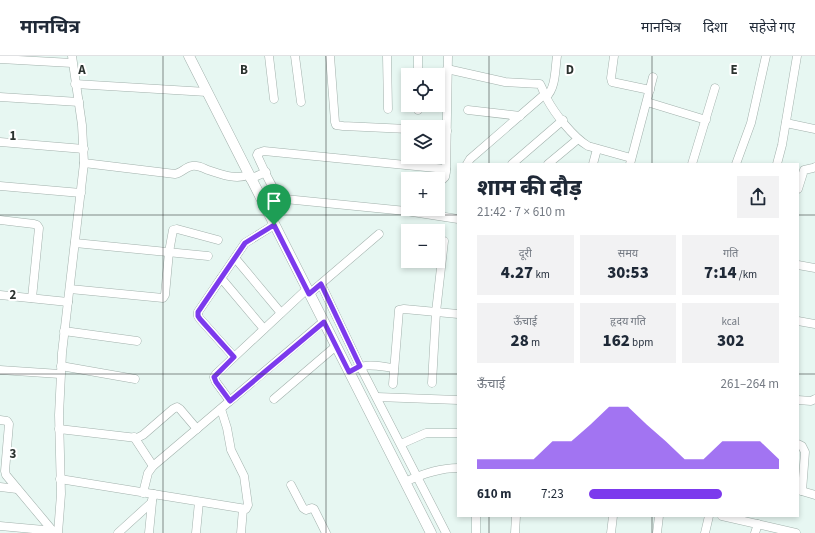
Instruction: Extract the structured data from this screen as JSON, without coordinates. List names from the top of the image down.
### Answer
{
  "page": {
    "header": "मानचित्र",
    "nav": ["मानचित्र", "दिशा", "सहेजे गए"],
    "map_buttons": ["+", "−"],
    "heading": ["शाम की दौड़", "21:42 · 7 × 610 m"],
    "stats": [
      ["दूरी", "4.27 km"],
      ["समय", "30:53"],
      ["गति", "7:14 /km"],
      ["ऊँचाई", "28 m"],
      ["हृदय गति", "162 bpm"],
      ["kcal", "302"]
    ],
    "chart": ["ऊँचाई", "261–264 m"],
    "list": [
      {
        "name": "610 m",
        "note": "7:23"
      }
    ]
  },
  "grid": {
    "columns": [
      "A",
      "B",
      "D",
      "E"
    ],
    "rows": ["1", "2", "3"]
  }
}
